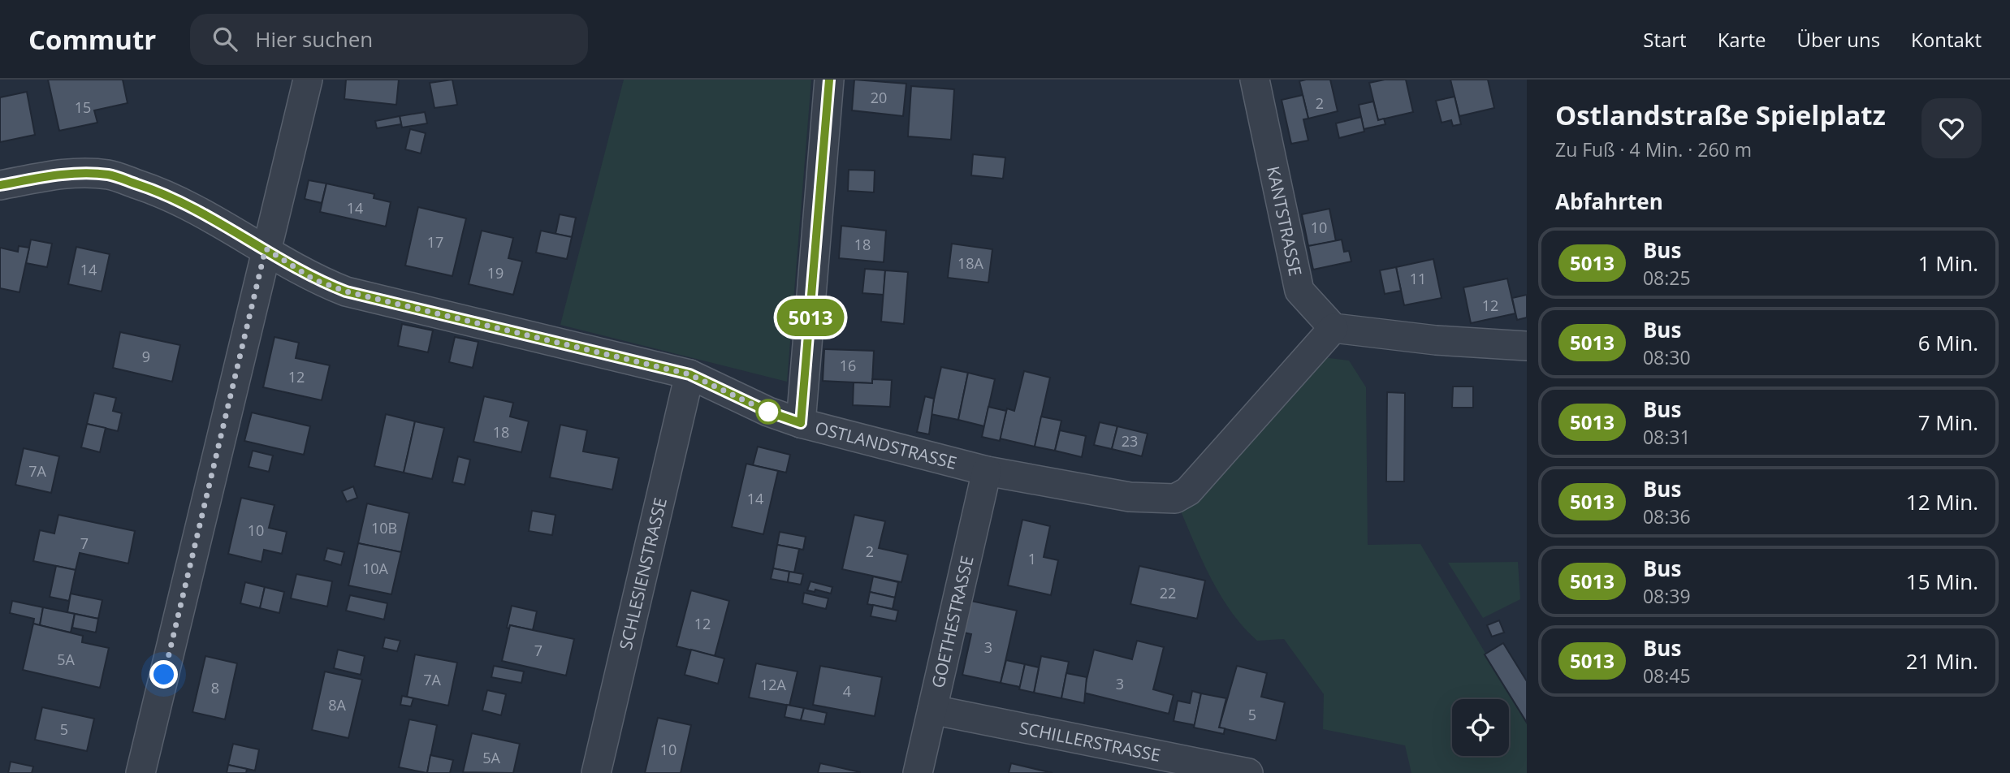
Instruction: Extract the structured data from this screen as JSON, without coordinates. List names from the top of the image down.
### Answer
{
  "streets": {
    "street": [
      "KANTSTRASSE",
      "OSTLANDSTRASSE",
      "SCHLESIENSTRASSE",
      "GOETHESTRASSE",
      "SCHILLERSTRASSE"
    ]
  },
  "crossings": [
    ["KANTSTRASSE", "OSTLANDSTRASSE"],
    ["OSTLANDSTRASSE", "SCHLESIENSTRASSE"],
    ["OSTLANDSTRASSE", "GOETHESTRASSE"],
    ["GOETHESTRASSE", "SCHILLERSTRASSE"]
  ],
  "lines": ["bus line 5013"],
  "house_numbers": [
    "20",
    "2",
    "15",
    "14",
    "10",
    "17",
    "18",
    "18A",
    "14",
    "19",
    "11",
    "12",
    "9",
    "16",
    "12",
    "18",
    "23",
    "7A",
    "14",
    "10B",
    "10",
    "7",
    "2",
    "1",
    "10A",
    "22",
    "12",
    "3",
    "7",
    "5A",
    "7A",
    "3",
    "12A",
    "8",
    "4",
    "8A",
    "5",
    "5",
    "10",
    "5A"
  ],
  "page": {
    "header": "Commutr",
    "search": "Hier suchen",
    "nav": [
      "Start",
      "Karte",
      "Über uns",
      "Kontakt"
    ],
    "on_map": "5013",
    "heading": [
      ["Ostlandstraße Spielplatz", "Zu Fuß · 4 Min. · 260 m"],
      "Abfahrten"
    ],
    "list": [
      {
        "mark": "5013",
        "name": "Bus",
        "note": "08:25",
        "value": "1 Min."
      },
      {
        "mark": "5013",
        "name": "Bus",
        "note": "08:30",
        "value": "6 Min."
      },
      {
        "mark": "5013",
        "name": "Bus",
        "note": "08:31",
        "value": "7 Min."
      },
      {
        "mark": "5013",
        "name": "Bus",
        "note": "08:36",
        "value": "12 Min."
      },
      {
        "mark": "5013",
        "name": "Bus",
        "note": "08:39",
        "value": "15 Min."
      },
      {
        "mark": "5013",
        "name": "Bus",
        "note": "08:45",
        "value": "21 Min."
      }
    ]
  }
}
